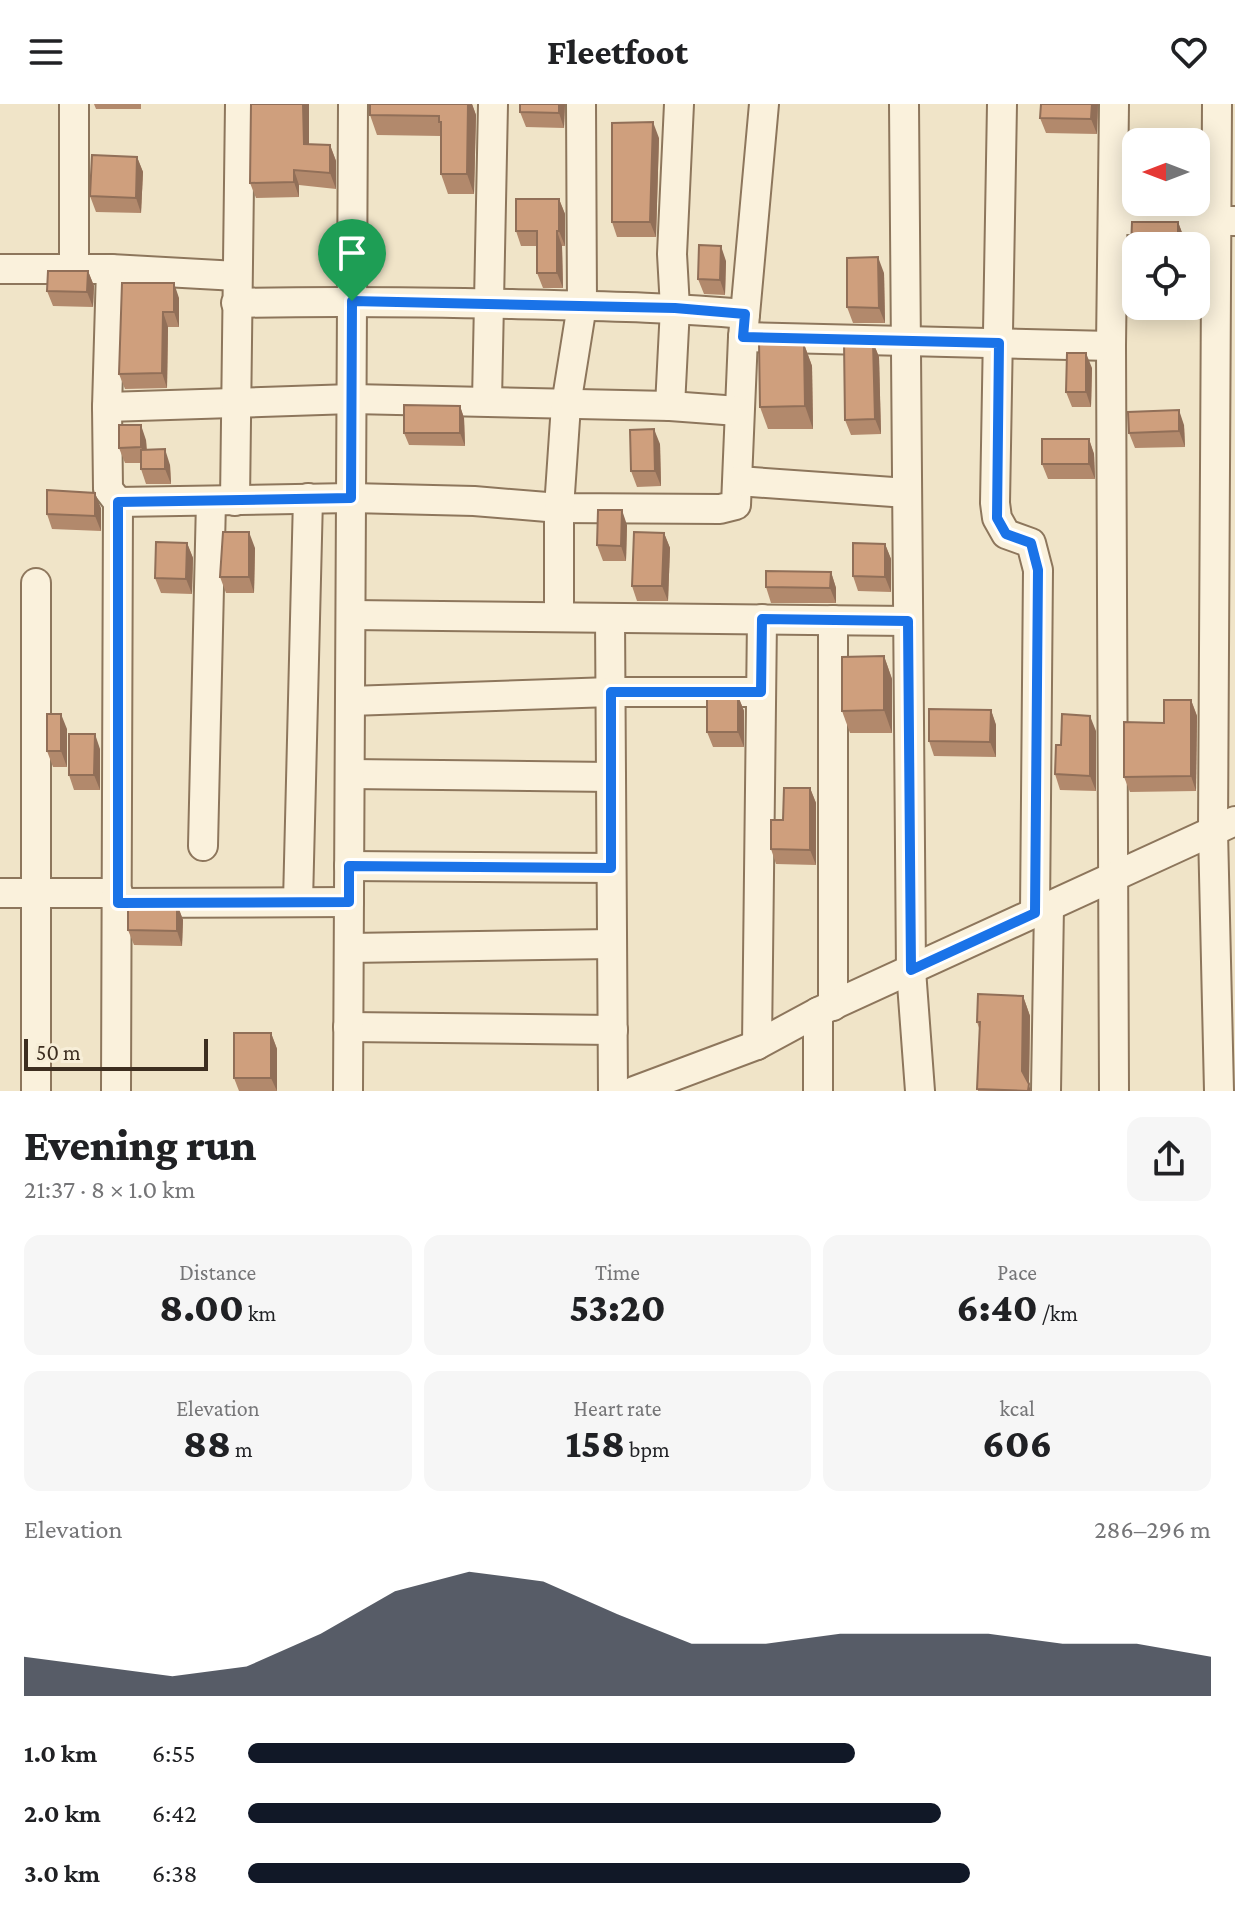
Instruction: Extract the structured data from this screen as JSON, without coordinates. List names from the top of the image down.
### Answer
{
  "scale_bar": "50 m",
  "north": "left",
  "page": {
    "header": "Fleetfoot",
    "scale": "50 m",
    "heading": ["Evening run", "21:37 · 8 × 1.0 km"],
    "stats": [
      ["Distance", "8.00 km"],
      ["Time", "53:20"],
      ["Pace", "6:40 /km"],
      ["Elevation", "88 m"],
      ["Heart rate", "158 bpm"],
      ["kcal", "606"]
    ],
    "chart": ["Elevation", "286–296 m"],
    "list": [
      {
        "name": "1.0 km",
        "note": "6:55"
      },
      {
        "name": "2.0 km",
        "note": "6:42"
      },
      {
        "name": "3.0 km",
        "note": "6:38"
      }
    ]
  }
}
